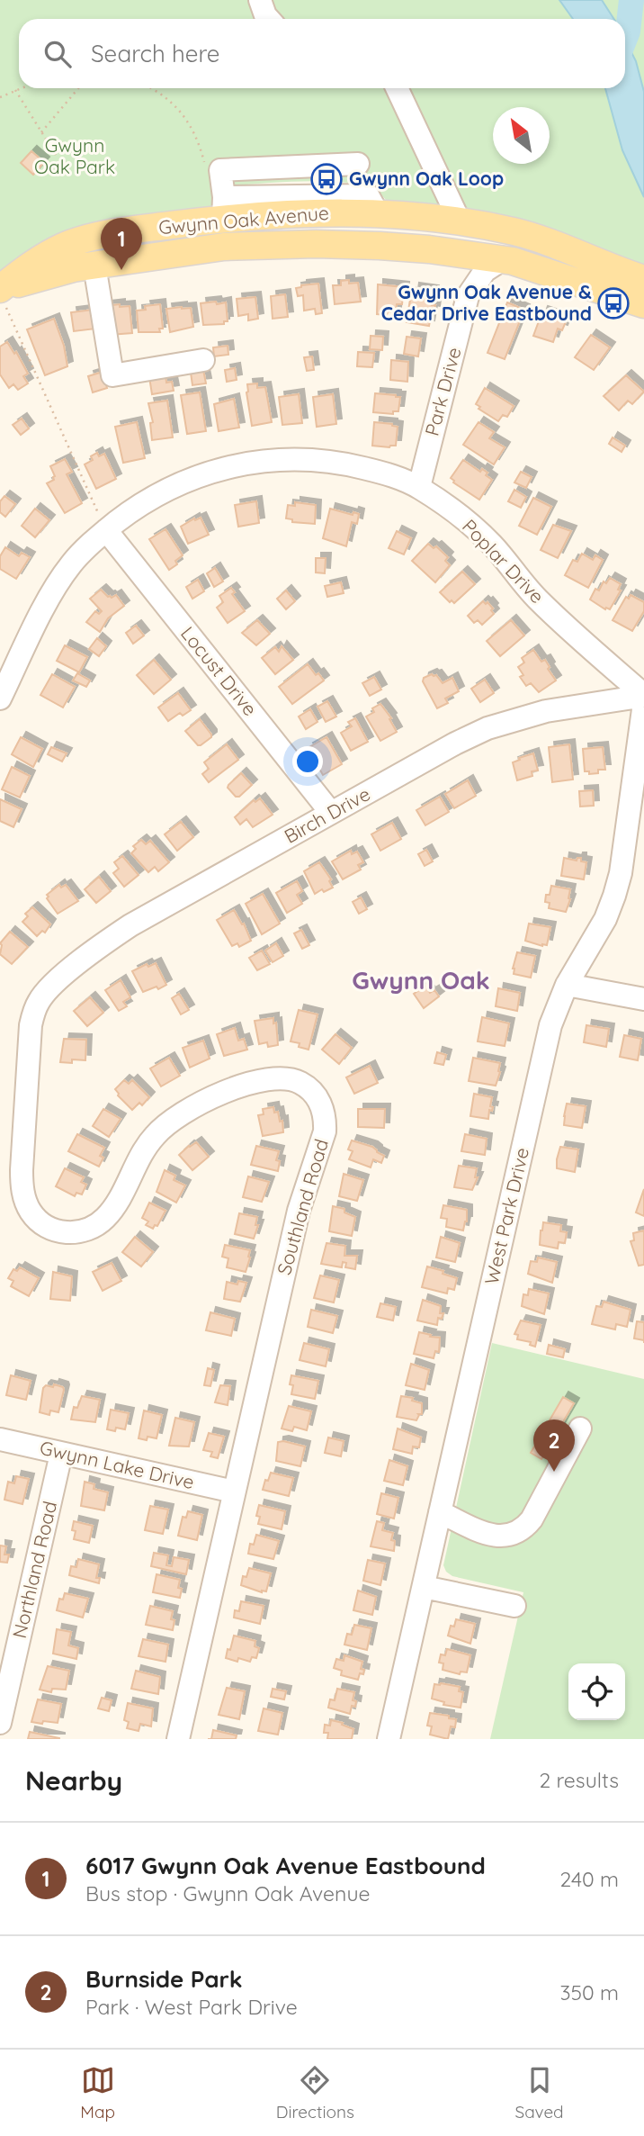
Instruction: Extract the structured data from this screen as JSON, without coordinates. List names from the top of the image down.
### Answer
{
  "streets": {
    "main road": ["Gwynn Oak Avenue"],
    "street": [
      "Park Drive",
      "Poplar Drive",
      "Locust Drive",
      "Birch Drive",
      "Southland Road",
      "West Park Drive",
      "Gwynn Lake Drive",
      "Northland Road"
    ]
  },
  "crossings": [
    ["Gwynn Oak Avenue", "Park Drive"],
    ["Park Drive", "Poplar Drive"],
    ["Poplar Drive", "Locust Drive"],
    ["Poplar Drive", "Birch Drive"],
    ["Locust Drive", "Birch Drive"],
    ["Birch Drive", "Southland Road"],
    ["Southland Road", "Gwynn Lake Drive"],
    ["Gwynn Lake Drive", "Northland Road"]
  ],
  "districts": ["Gwynn Oak"],
  "parks": ["Gwynn Oak Park"],
  "places": {
    "bus stop": ["Gwynn Oak Loop", "Gwynn Oak Avenue & Cedar Drive Eastbound"]
  },
  "north": "top left",
  "page": {
    "search": "Search here",
    "pins": ["1", "2"],
    "heading": ["Nearby", "2 results"],
    "list": [
      {
        "mark": "1",
        "name": "6017 Gwynn Oak Avenue Eastbound",
        "note": "Bus stop · Gwynn Oak Avenue",
        "value": "240 m"
      },
      {
        "mark": "2",
        "name": "Burnside Park",
        "note": "Park · West Park Drive",
        "value": "350 m"
      }
    ],
    "nav": ["Map", "Directions", "Saved"]
  }
}
